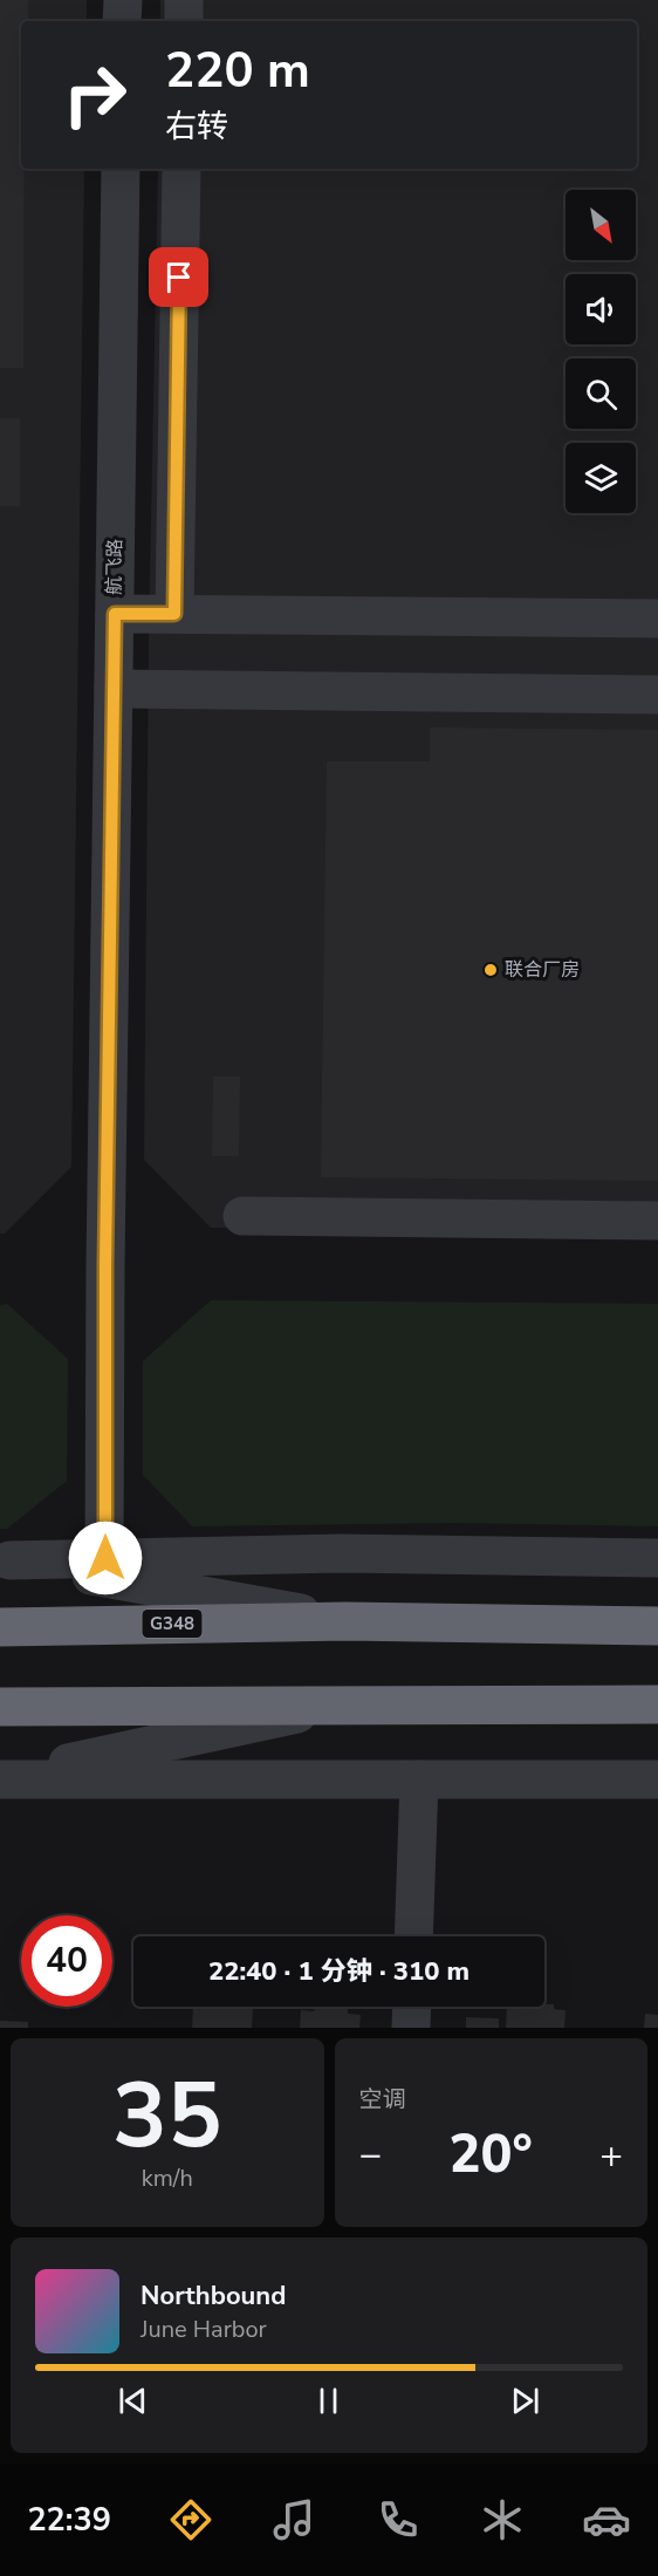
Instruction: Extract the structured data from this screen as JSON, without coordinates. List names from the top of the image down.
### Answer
{
  "streets": {
    "highway": ["G348"],
    "street": ["航飞路"]
  },
  "places": ["联合厂房"],
  "north": "bottom right",
  "page": {
    "turn": ["220 m", "右转"],
    "limit": "40",
    "trip": "22:40 · 1 分钟 · 310 m",
    "tile": [
      ["35", "km/h"],
      "空调"
    ],
    "heat": ["−", "20°", "+"],
    "song": ["Northbound", "June Harbor"],
    "tabs": "22:39"
  }
}
